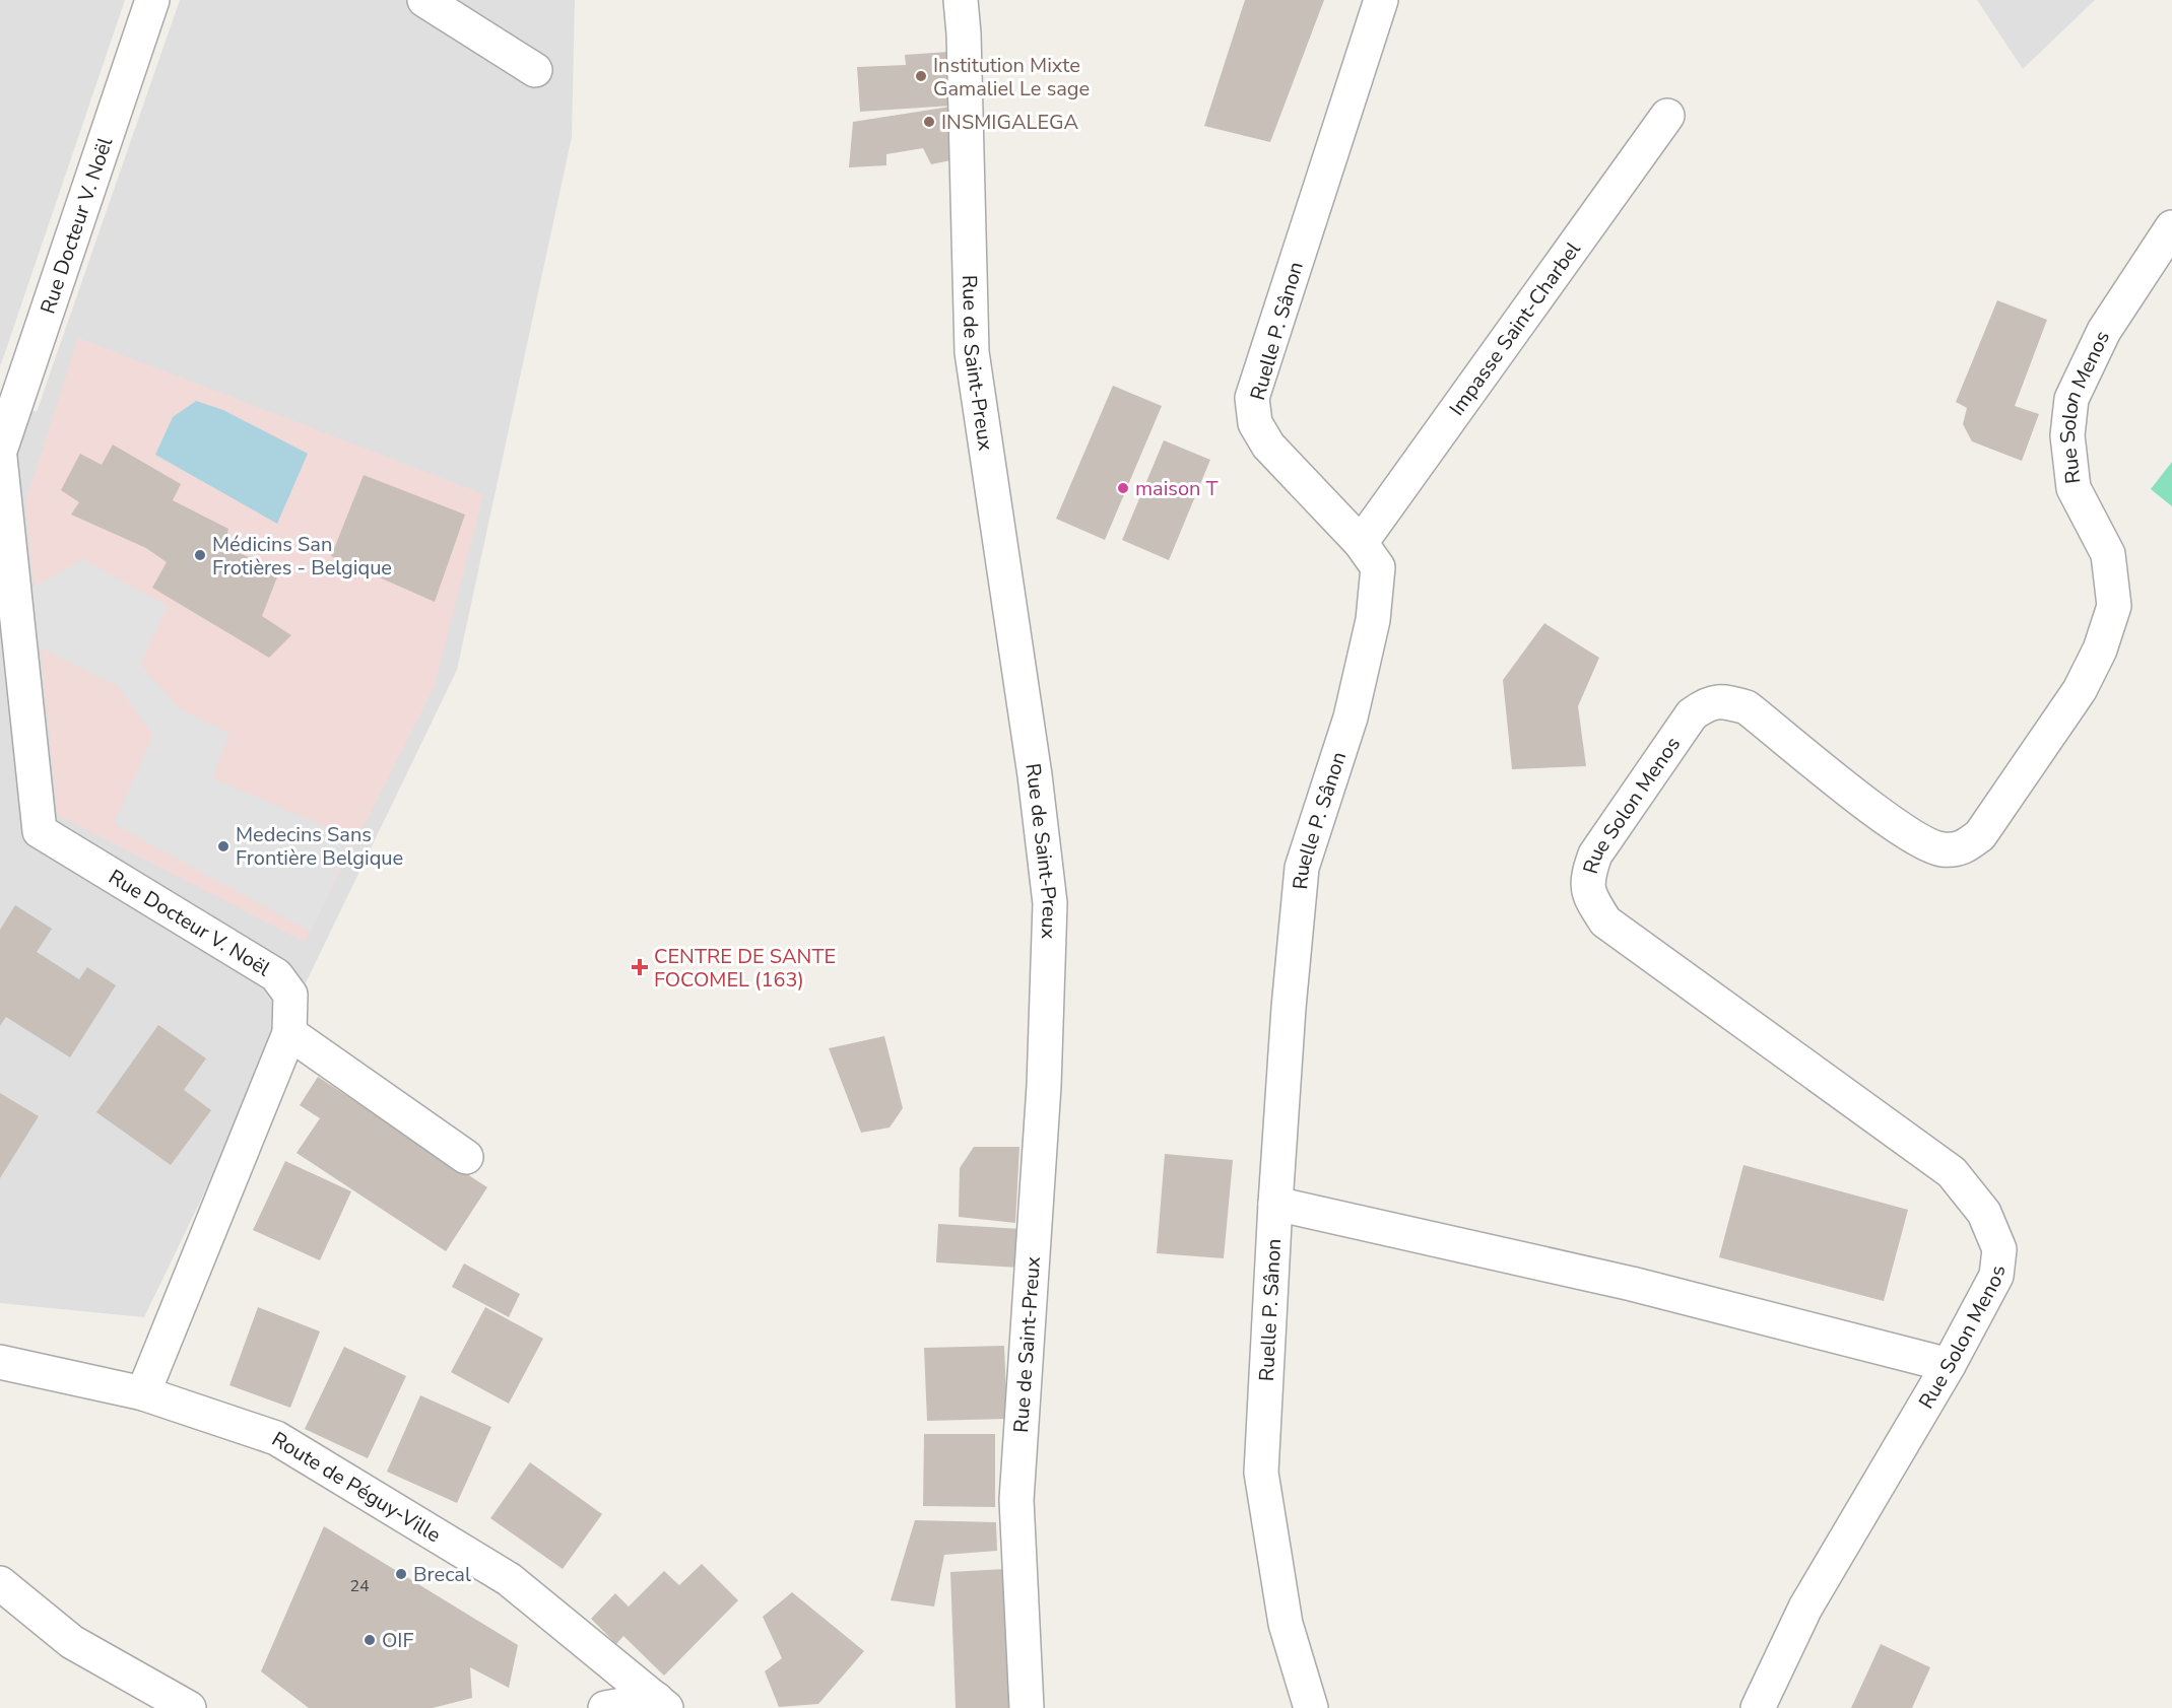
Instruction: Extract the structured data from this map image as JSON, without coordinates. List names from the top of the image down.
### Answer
{
  "streets": {
    "street": [
      "Rue Docteur V. Noël",
      "Impasse Saint-Charbel",
      "Ruelle P. Sânon",
      "Rue de Saint-Preux",
      "Rue Solon Menos",
      "Route de Péguy-Ville"
    ]
  },
  "crossings": [
    ["Rue Docteur V. Noël", "Route de Péguy-Ville"],
    ["Impasse Saint-Charbel", "Ruelle P. Sânon"]
  ],
  "places": {
    "other": [
      "Institution Mixte Gamaliel Le sage",
      "INSMIGALEGA",
      "maison T",
      "Médicins San Frotières - Belgique",
      "Medecins Sans Frontière Belgique",
      "Brecal",
      "OIF"
    ],
    "health": ["CENTRE DE SANTE FOCOMEL (163)"]
  },
  "house_numbers": ["24"]
}
